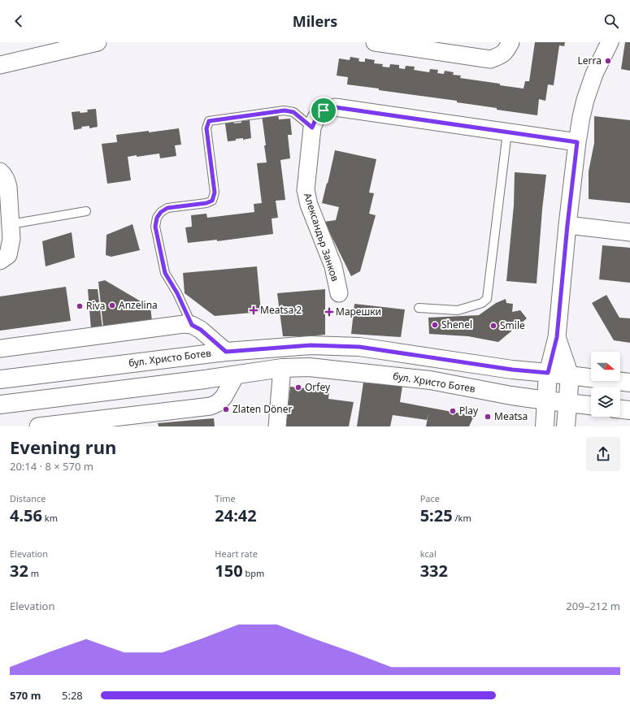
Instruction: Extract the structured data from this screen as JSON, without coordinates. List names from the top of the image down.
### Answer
{
  "streets": {
    "main road": ["бул. Христо Ботев"],
    "street": ["Александър Занков"]
  },
  "places": {
    "other": [
      "Lerra",
      "Anzelina",
      "Riva",
      "Shenel",
      "Smile",
      "Orfey",
      "Zlaten Döner",
      "Play",
      "Meatsa"
    ],
    "health": ["Meatsa 2", "Марешки"]
  },
  "north": "right",
  "page": {
    "header": "Milers",
    "heading": ["Evening run", "20:14 · 8 × 570 m"],
    "stats": [
      ["Distance", "4.56 km"],
      ["Time", "24:42"],
      ["Pace", "5:25 /km"],
      ["Elevation", "32 m"],
      ["Heart rate", "150 bpm"],
      ["kcal", "332"]
    ],
    "chart": ["Elevation", "209–212 m"],
    "list": [
      {
        "name": "570 m",
        "note": "5:28"
      }
    ]
  }
}
